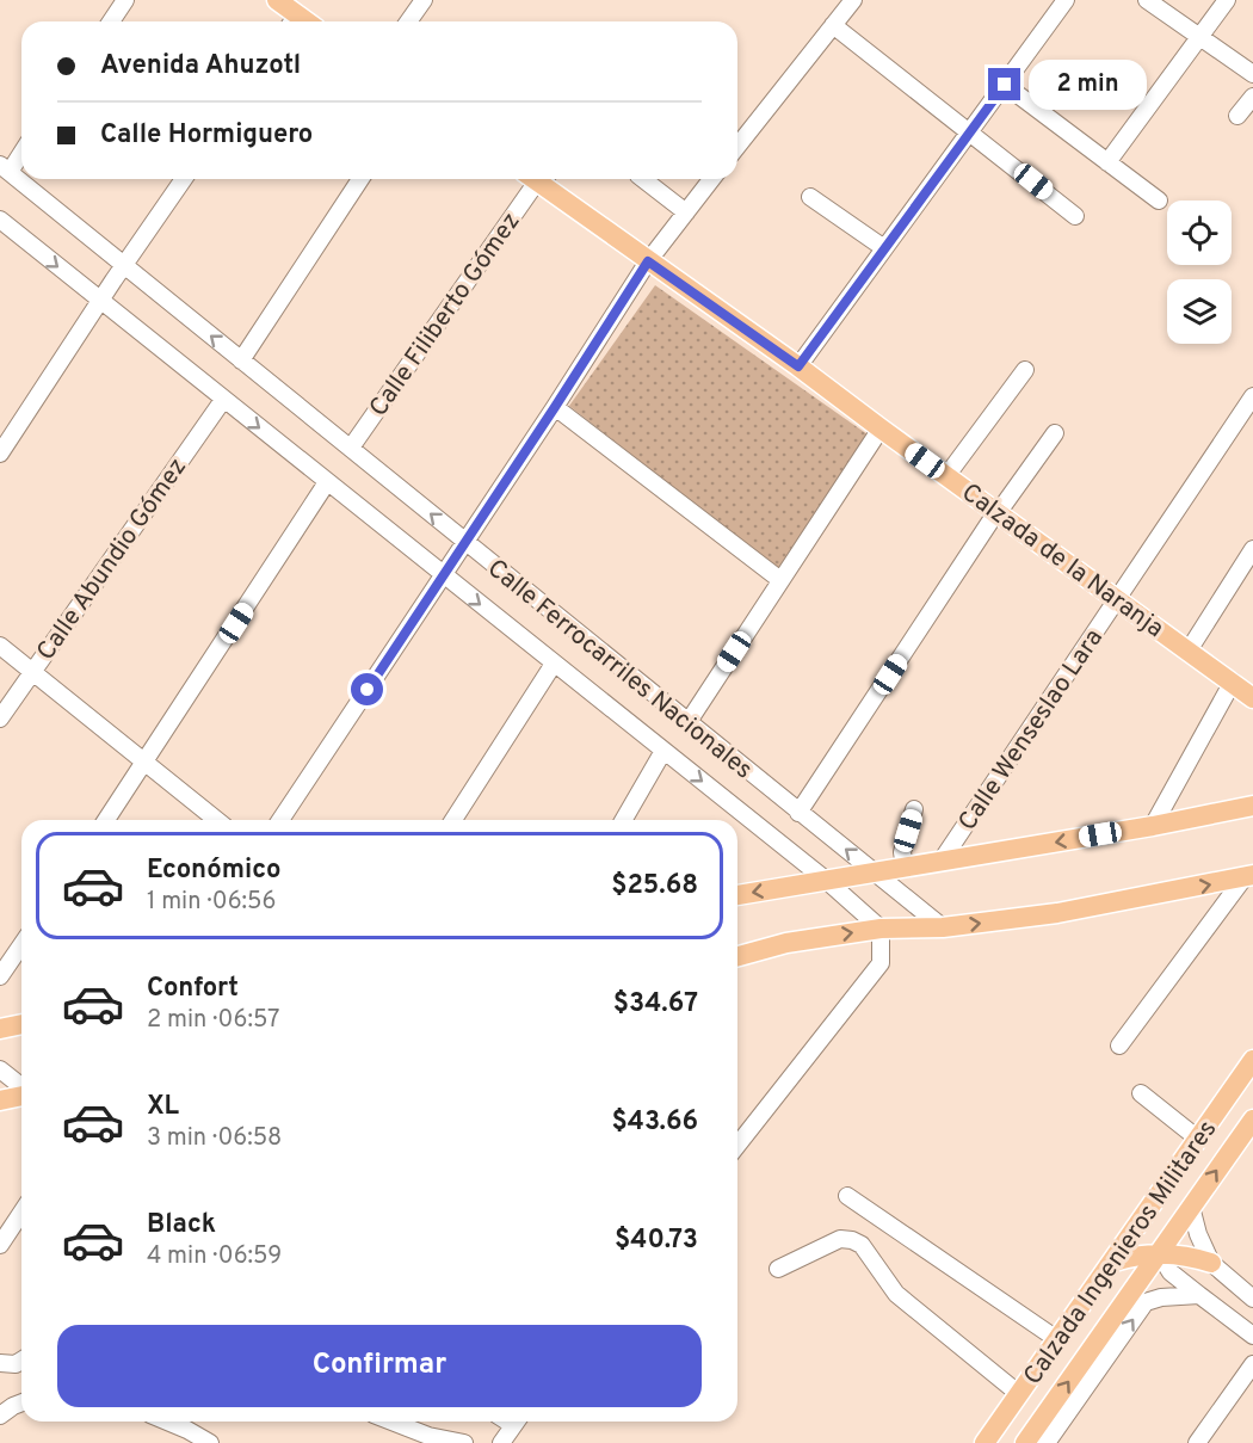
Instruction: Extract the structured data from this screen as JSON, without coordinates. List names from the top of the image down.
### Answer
{
  "streets": {
    "main road": ["Calzada de la Naranja", "Calzada Ingenieros Militares"],
    "street": [
      "Calle Filiberto Gómez",
      "Calle Abundio Gómez",
      "Calle Ferrocarriles Nacionales",
      "Calle Wenseslao Lara"
    ]
  },
  "crossings": [
    ["Calle Filiberto Gómez", "Calle Ferrocarriles Nacionales"],
    ["Calle Abundio Gómez", "Calle Ferrocarriles Nacionales"],
    ["Calzada de la Naranja", "Calle Wenseslao Lara"]
  ],
  "page": {
    "banner": ["Avenida Ahuzotl", "Calle Hormiguero"],
    "bubble": "2 min",
    "list": [
      {
        "name": "Económico",
        "note": "1 min · 06:56",
        "value": "$25.68"
      },
      {
        "name": "Confort",
        "note": "2 min · 06:57",
        "value": "$34.67"
      },
      {
        "name": "XL",
        "note": "3 min · 06:58",
        "value": "$43.66"
      },
      {
        "name": "Black",
        "note": "4 min · 06:59",
        "value": "$40.73"
      }
    ],
    "buttons": "Confirmar"
  }
}
